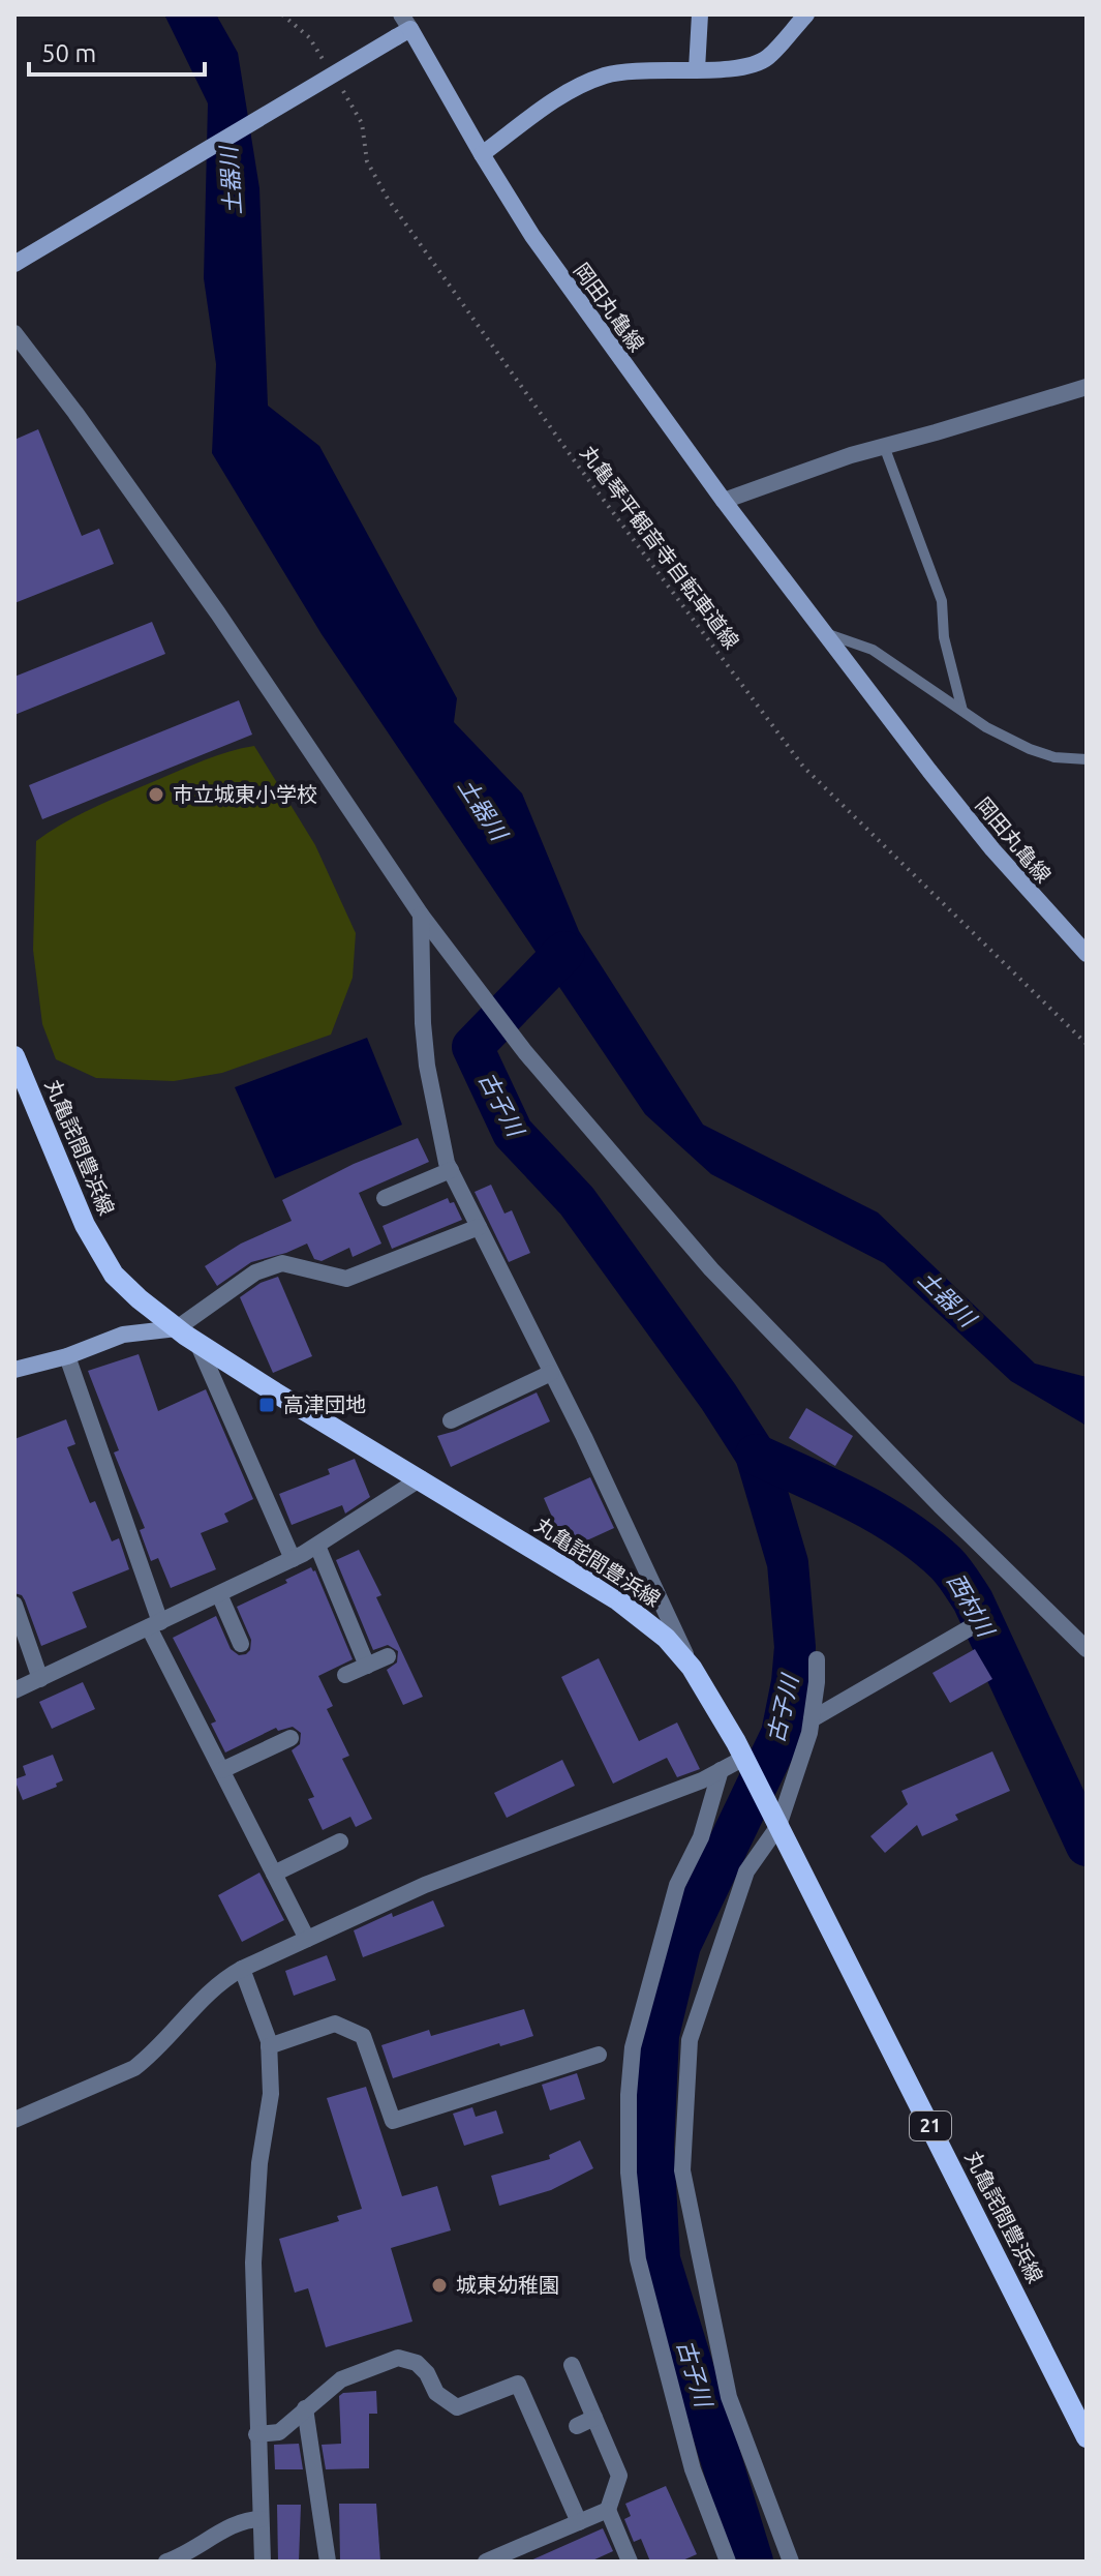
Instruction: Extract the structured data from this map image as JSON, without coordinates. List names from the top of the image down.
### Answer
{
  "streets": {
    "main road": ["岡田丸亀線", "丸亀詫間豊浜線", "21"],
    "path": ["丸亀琴平観音寺自転車道線"]
  },
  "water": ["土器川", "古子川", "西村川"],
  "places": {
    "other": ["市立城東小学校", "城東幼稚園"],
    "transit": ["高津団地"]
  },
  "scale_bar": "50 m"
}
